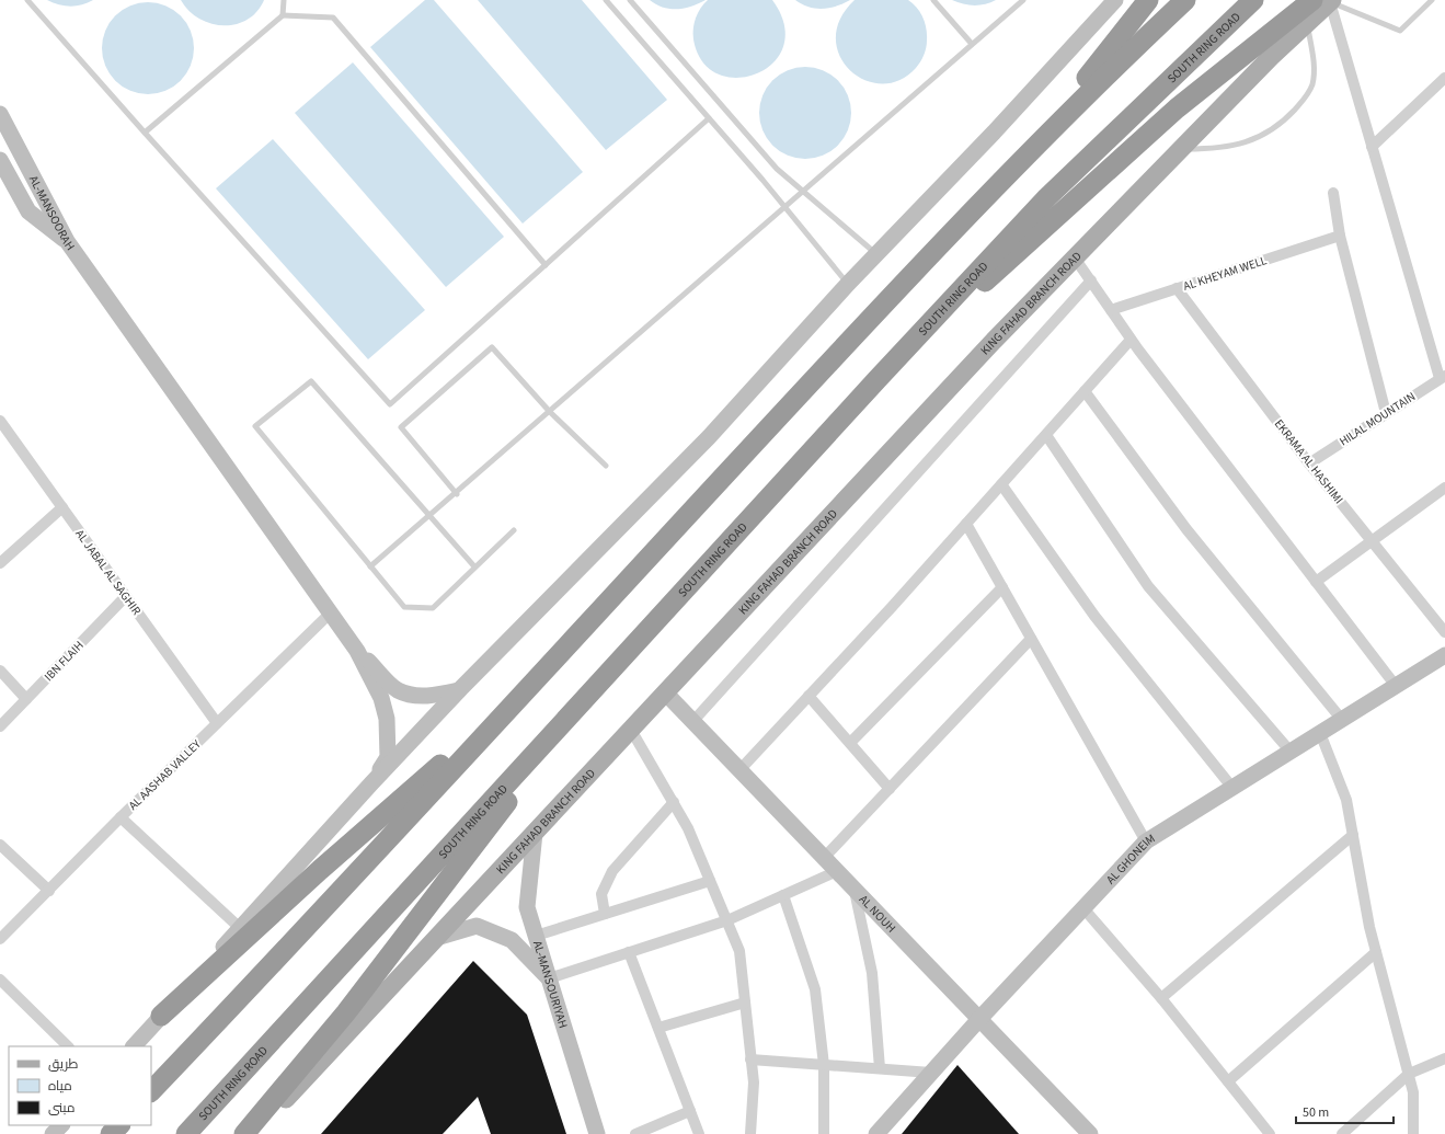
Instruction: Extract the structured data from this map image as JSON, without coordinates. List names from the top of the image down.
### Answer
{
  "streets": {
    "highway": ["SOUTH RING ROAD"],
    "main road": [
      "AL-MANSOORAH",
      "KING FAHAD BRANCH ROAD",
      "AL GHONEIM",
      "AL NOUH",
      "AL-MANSOURIYAH"
    ],
    "street": [
      "AL KHEYAM WELL",
      "HILAL MOUNTAIN",
      "EKRAMA AL HASHIMI",
      "AL JABAL AL SAGHIR",
      "IBN FLAIH",
      "AL AASHAB VALLEY"
    ]
  },
  "crossings": [
    ["AL KHEYAM WELL", "EKRAMA AL HASHIMI"],
    ["KING FAHAD BRANCH ROAD", "AL NOUH"],
    ["KING FAHAD BRANCH ROAD", "AL-MANSOURIYAH"],
    ["HILAL MOUNTAIN", "EKRAMA AL HASHIMI"],
    ["AL JABAL AL SAGHIR", "IBN FLAIH"],
    ["AL JABAL AL SAGHIR", "AL AASHAB VALLEY"],
    ["AL GHONEIM", "AL NOUH"]
  ],
  "legend": ["طريق", "مياه", "مبنى"],
  "scale_bar": "50 m"
}
